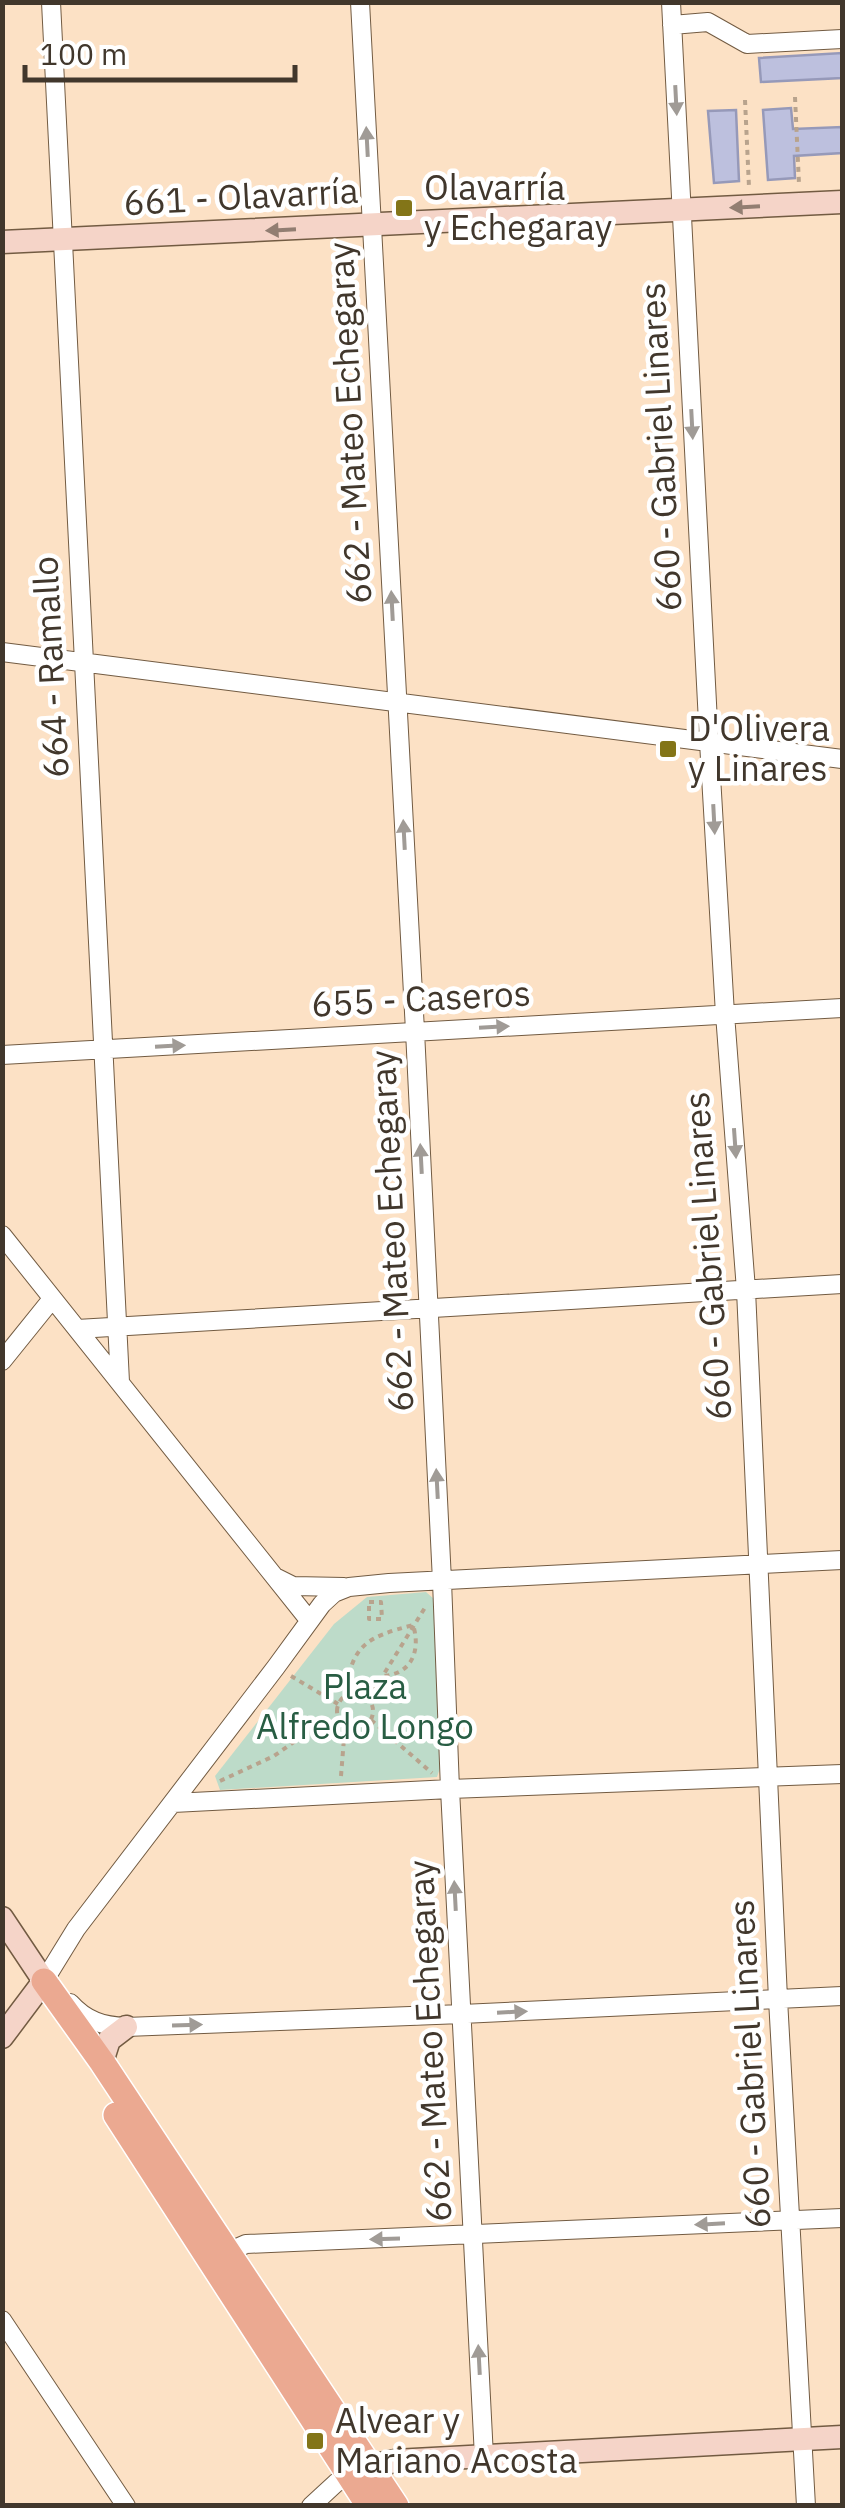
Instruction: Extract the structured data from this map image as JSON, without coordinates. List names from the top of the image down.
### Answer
{
  "streets": {
    "street": [
      "661 - Olavarría",
      "662 - Mateo Echegaray",
      "660 - Gabriel Linares",
      "664 - Ramallo",
      "655 - Caseros"
    ]
  },
  "crossings": [
    ["661 - Olavarría", "662 - Mateo Echegaray"],
    ["661 - Olavarría", "660 - Gabriel Linares"],
    ["661 - Olavarría", "664 - Ramallo"],
    ["662 - Mateo Echegaray", "655 - Caseros"],
    ["660 - Gabriel Linares", "655 - Caseros"],
    ["664 - Ramallo", "655 - Caseros"]
  ],
  "one_way": [
    "661 - Olavarría",
    "662 - Mateo Echegaray",
    "660 - Gabriel Linares",
    "655 - Caseros"
  ],
  "parks": ["Plaza Alfredo Longo"],
  "places": {
    "transit": ["Olavarría y Echegaray", "D'Olivera y Linares", "Alvear y Mariano Acosta"]
  },
  "scale_bar": "100 m"
}
